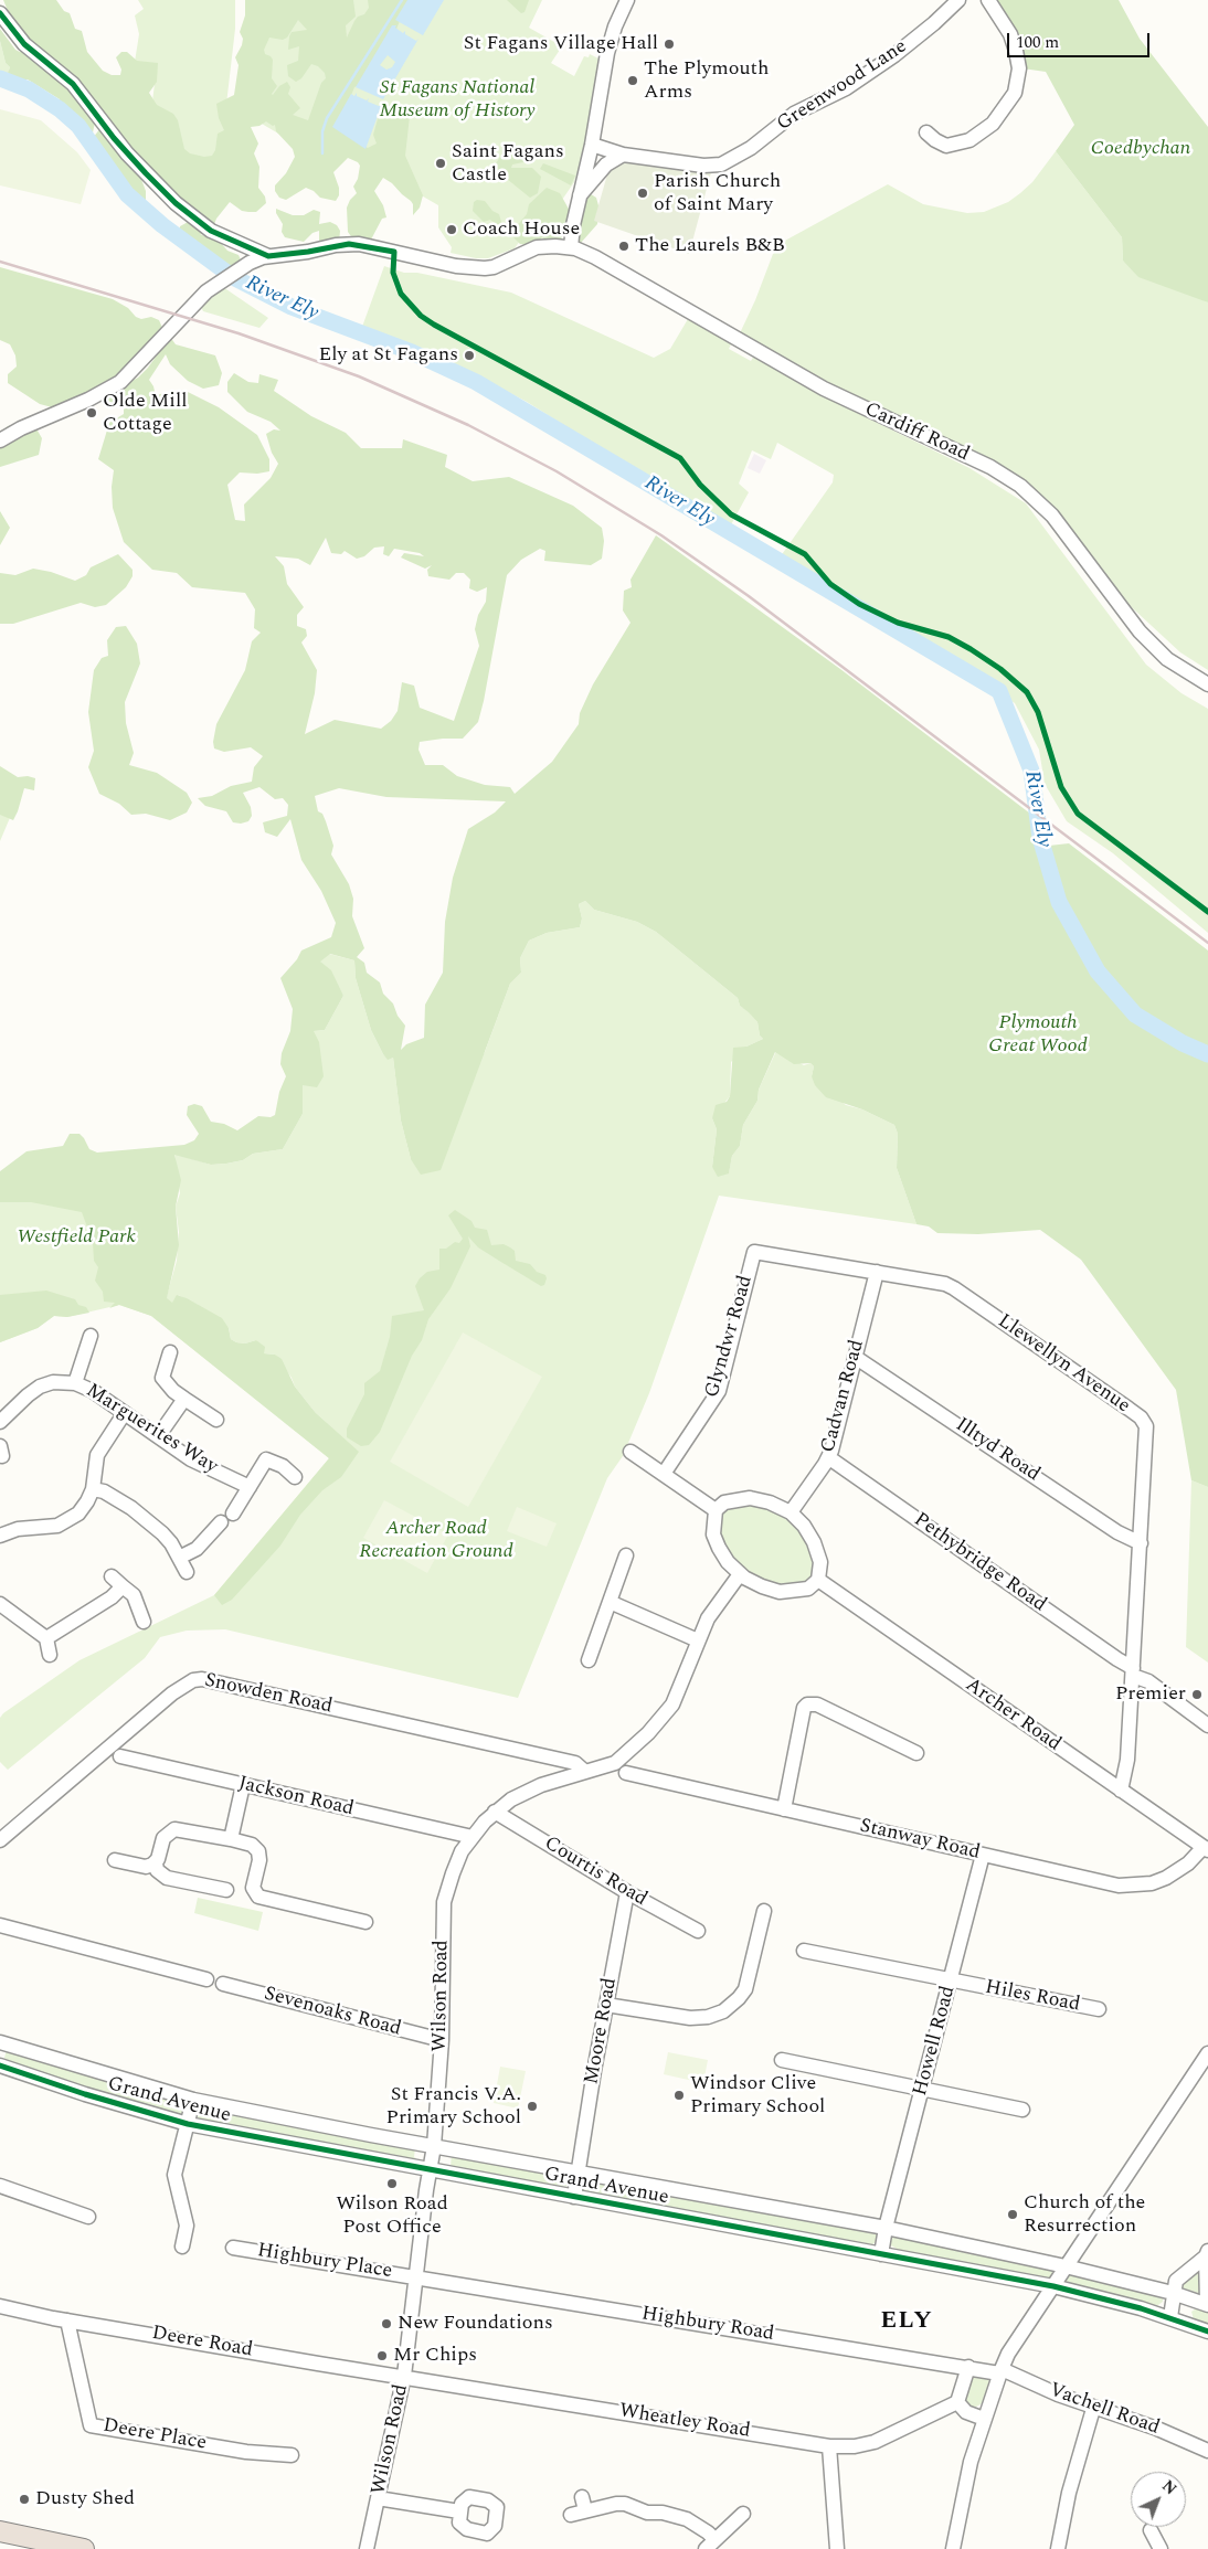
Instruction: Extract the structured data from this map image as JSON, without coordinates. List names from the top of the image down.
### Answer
{
  "streets": {
    "street": [
      "Greenwood Lane",
      "Cardiff Road",
      "Glyndwr Road",
      "Llewellyn Avenue",
      "Cadvan Road",
      "Marguerites Way",
      "Illtyd Road",
      "Pethybridge Road",
      "Snowden Road",
      "Archer Road",
      "Jackson Road",
      "Stanway Road",
      "Courtis Road",
      "Wilson Road",
      "Hiles Road",
      "Sevenoaks Road",
      "Moore Road",
      "Howell Road",
      "Grand Avenue",
      "Highbury Place",
      "Highbury Road",
      "Deere Road",
      "Vachell Road",
      "Wheatley Road",
      "Deere Place"
    ]
  },
  "crossings": [
    ["Glyndwr Road", "Llewellyn Avenue"],
    ["Llewellyn Avenue", "Cadvan Road"],
    ["Llewellyn Avenue", "Illtyd Road"],
    ["Llewellyn Avenue", "Pethybridge Road"],
    ["Llewellyn Avenue", "Archer Road"],
    ["Cadvan Road", "Illtyd Road"],
    ["Cadvan Road", "Pethybridge Road"],
    ["Cadvan Road", "Archer Road"],
    ["Cadvan Road", "Wilson Road"],
    ["Snowden Road", "Wilson Road"],
    ["Archer Road", "Stanway Road"],
    ["Archer Road", "Wilson Road"],
    ["Jackson Road", "Wilson Road"],
    ["Stanway Road", "Howell Road"],
    ["Courtis Road", "Wilson Road"],
    ["Courtis Road", "Moore Road"],
    ["Wilson Road", "Sevenoaks Road"],
    ["Wilson Road", "Grand Avenue"],
    ["Wilson Road", "Highbury Place"],
    ["Wilson Road", "Highbury Road"],
    ["Wilson Road", "Deere Road"],
    ["Wilson Road", "Wheatley Road"],
    ["Hiles Road", "Howell Road"],
    ["Moore Road", "Grand Avenue"],
    ["Howell Road", "Grand Avenue"],
    ["Highbury Place", "Highbury Road"],
    ["Highbury Road", "Vachell Road"],
    ["Deere Road", "Wheatley Road"],
    ["Deere Road", "Deere Place"]
  ],
  "districts": ["ELY"],
  "water": ["River Ely"],
  "parks": [
    "St Fagans National Museum of History",
    "Coedbychan",
    "Plymouth Great Wood",
    "Westfield Park",
    "Archer Road Recreation Ground"
  ],
  "places": [
    "St Fagans Village Hall",
    "The Plymouth Arms",
    "Saint Fagans Castle",
    "Parish Church of Saint Mary",
    "Coach House",
    "The Laurels B&B",
    "Ely at St Fagans",
    "Olde Mill Cottage",
    "Premier",
    "Windsor Clive Primary School",
    "St Francis V.A. Primary School",
    "Wilson Road Post Office",
    "Church of the Resurrection",
    "New Foundations",
    "Mr Chips",
    "Dusty Shed"
  ],
  "scale_bar": "100 m",
  "north": "top right"
}
